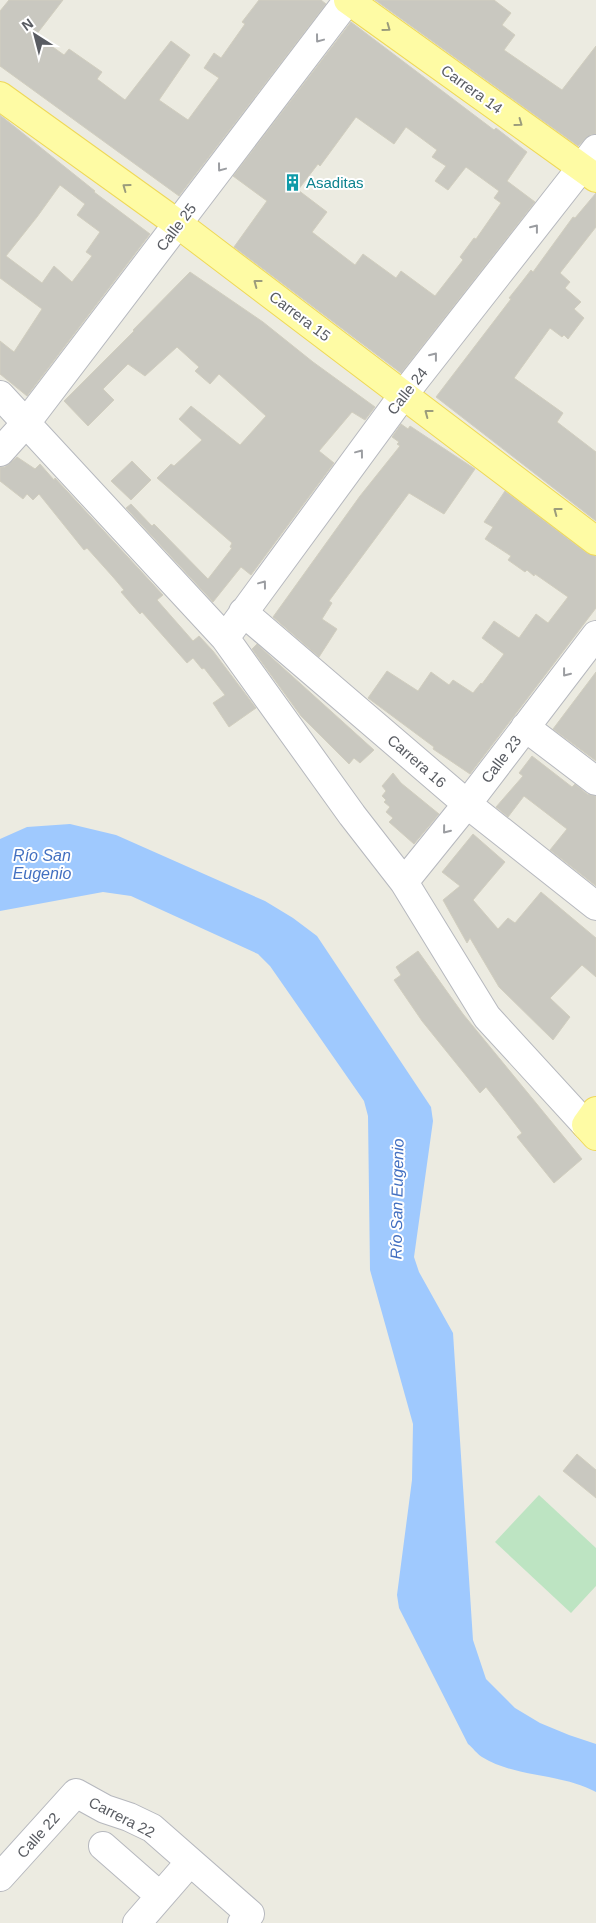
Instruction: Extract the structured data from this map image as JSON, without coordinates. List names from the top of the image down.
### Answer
{
  "streets": {
    "main road": ["Carrera 14", "Carrera 15"],
    "street": [
      "Calle 25",
      "Calle 24",
      "Calle 23",
      "Carrera 16",
      "Carrera 22",
      "Calle 22"
    ]
  },
  "crossings": [
    ["Carrera 14", "Calle 25"],
    ["Carrera 14", "Calle 24"],
    ["Calle 25", "Carrera 15"],
    ["Carrera 15", "Calle 24"],
    ["Calle 24", "Carrera 16"],
    ["Calle 23", "Carrera 16"],
    ["Carrera 22", "Calle 22"]
  ],
  "one_way": [
    "Carrera 14",
    "Calle 25",
    "Carrera 15",
    "Calle 24",
    "Calle 23"
  ],
  "water": ["Río San Eugenio"],
  "places": {
    "building": ["Asaditas"]
  },
  "north": "top left"
}
